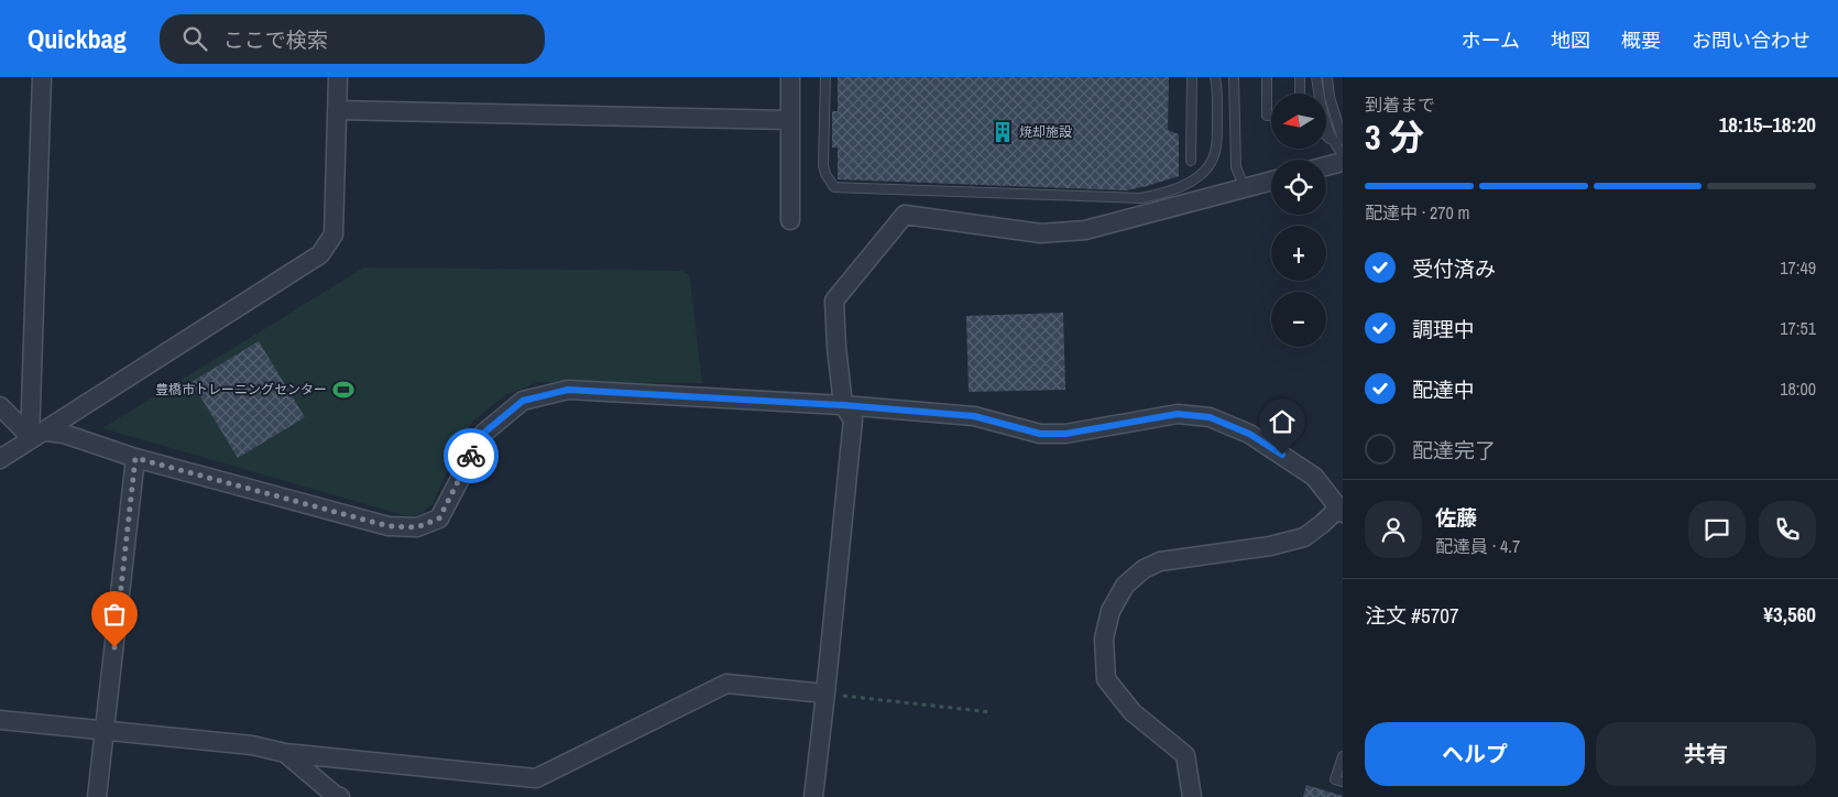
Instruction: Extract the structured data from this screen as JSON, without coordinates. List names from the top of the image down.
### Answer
{
  "places": {
    "building": ["焼却施設"],
    "sports": ["豊橋市トレーニングセンター"]
  },
  "north": "left",
  "page": {
    "header": "Quickbag",
    "search": "ここで検索",
    "nav": [
      "ホーム",
      "地図",
      "概要",
      "お問い合わせ"
    ],
    "heading": ["3 分", "到着まで", "18:15–18:20"],
    "panel": [
      "佐藤",
      "配達員 · 4.7",
      "注文 #5707",
      "¥3,560"
    ],
    "map_buttons": ["+", "−"],
    "bar": "配達中 · 270 m",
    "list": [
      ["受付済み", "17:49"],
      ["調理中", "17:51"],
      ["配達中", "18:00"],
      "配達完了"
    ],
    "buttons": ["ヘルプ", "共有"]
  }
}
